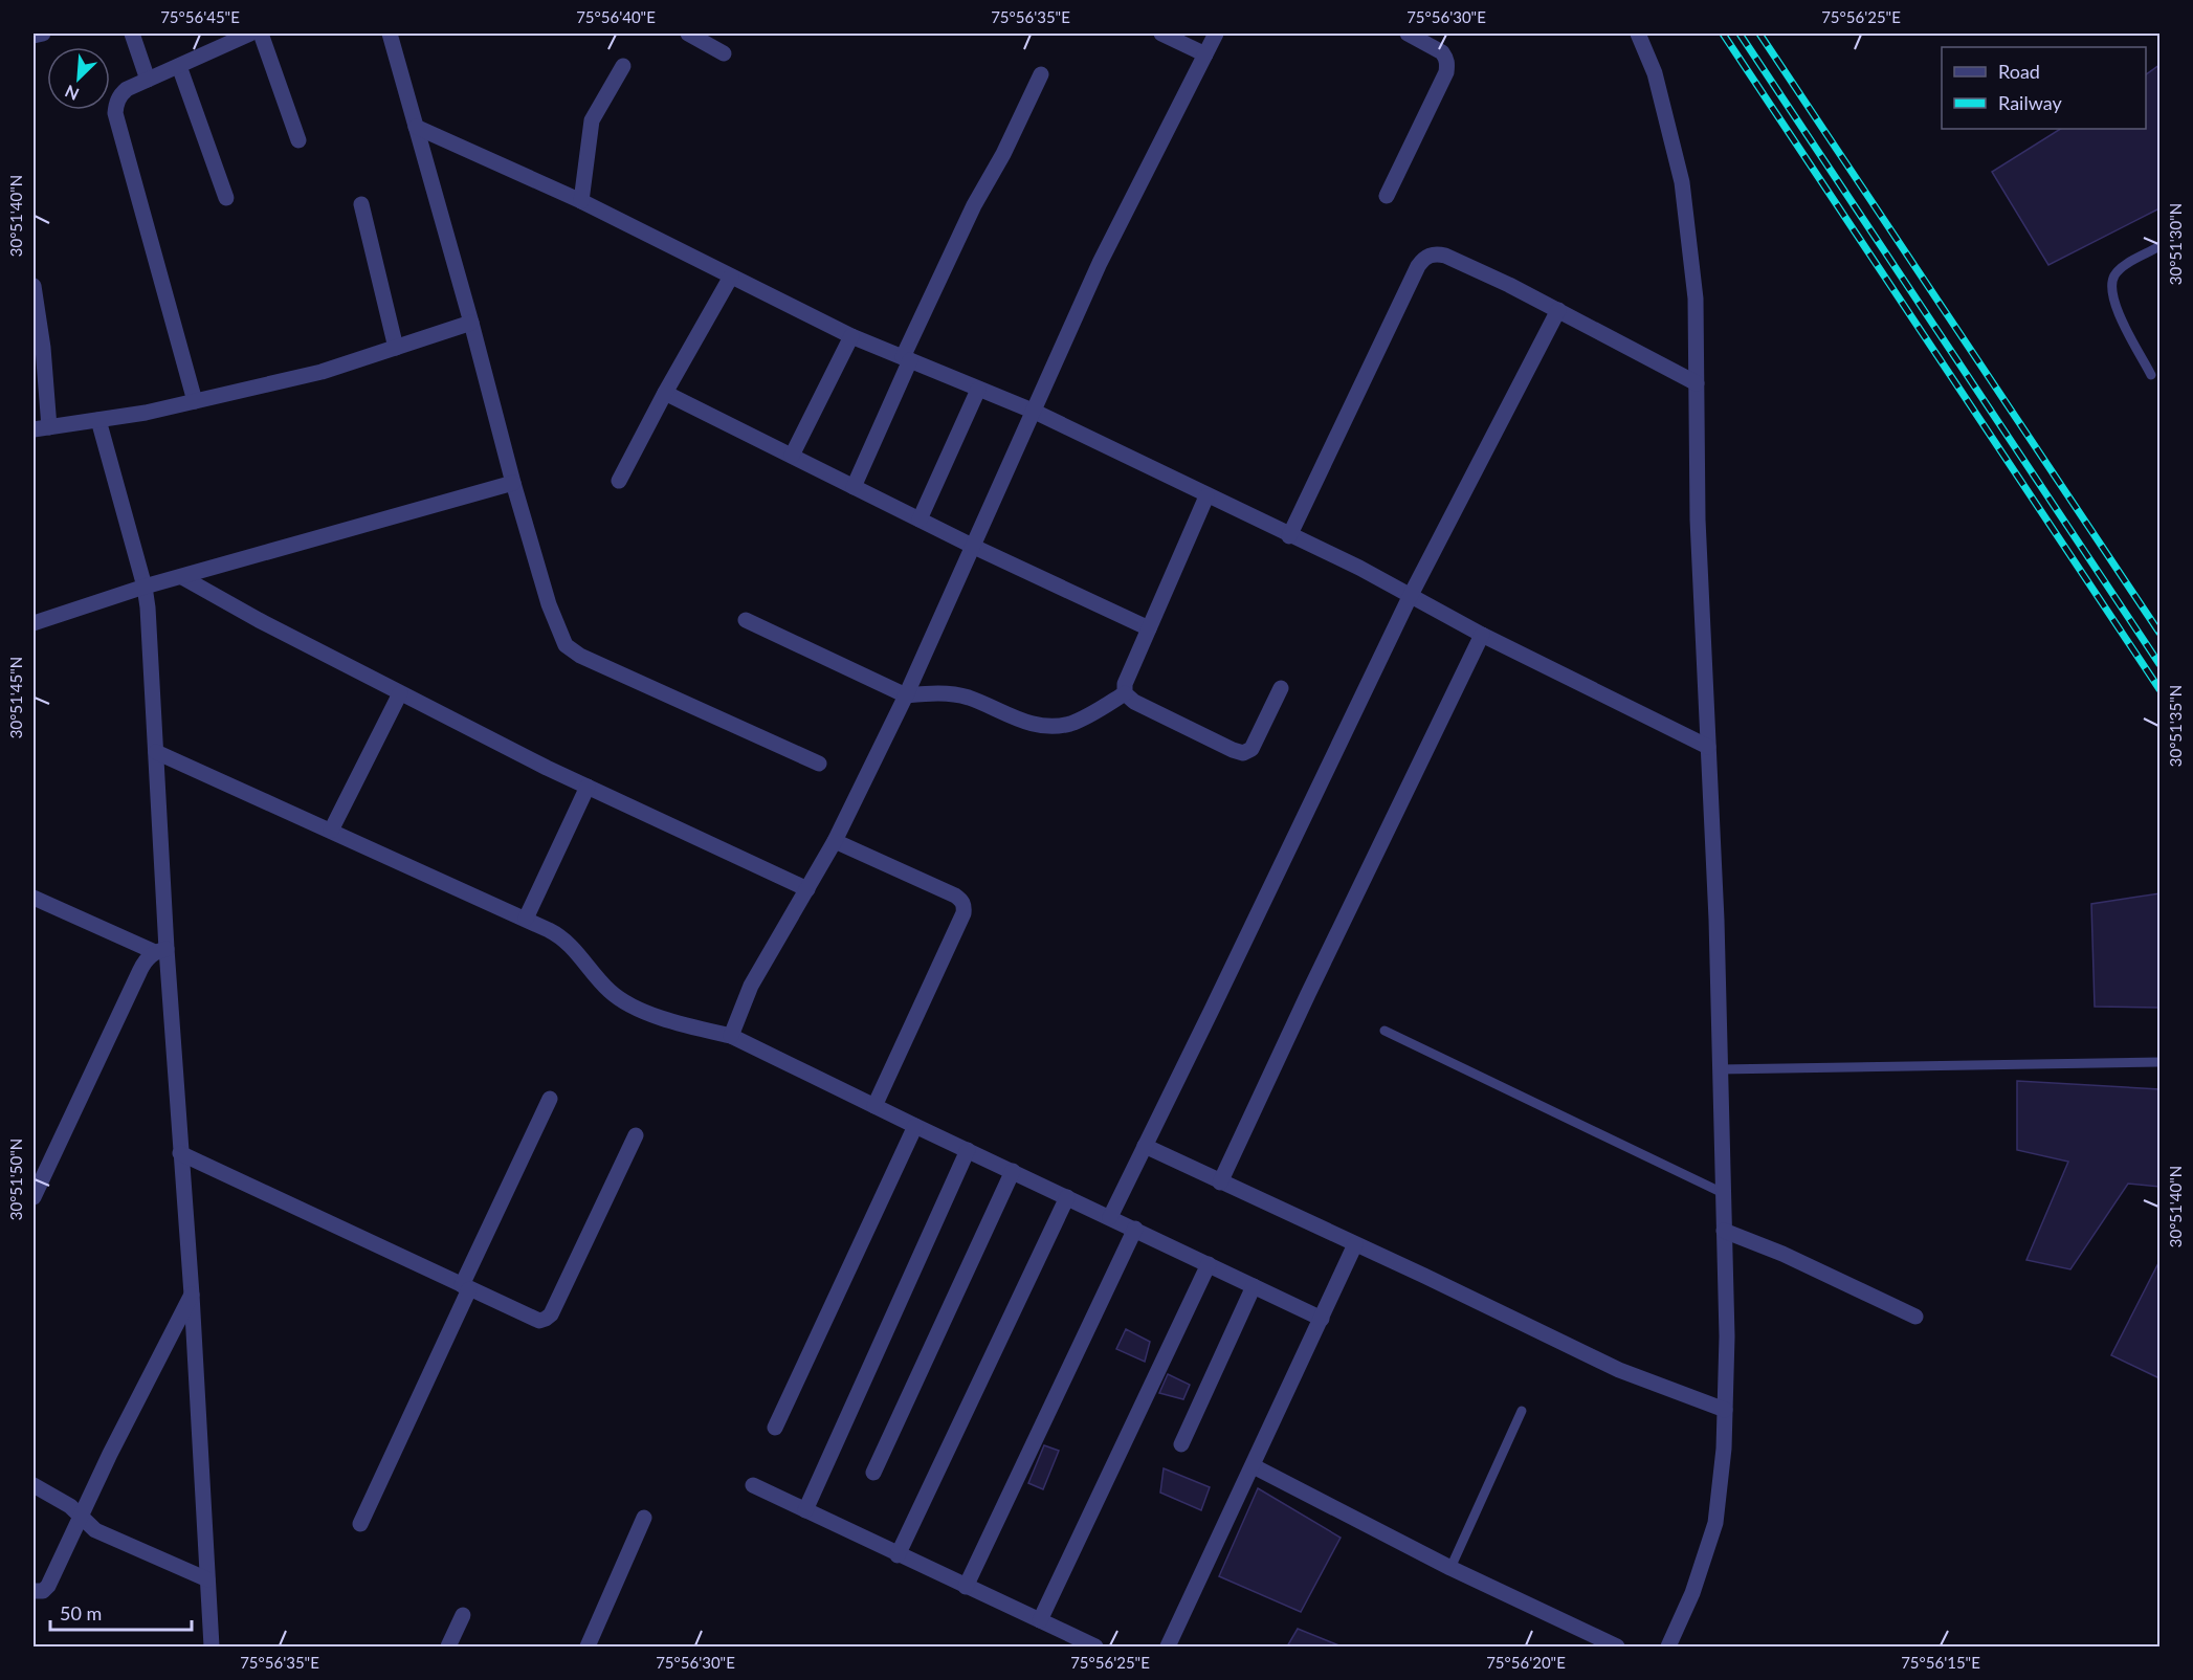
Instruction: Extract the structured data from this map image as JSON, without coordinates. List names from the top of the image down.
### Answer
{
  "legend": ["Road", "Railway"],
  "scale_bar": "50 m",
  "north": "bottom left",
  "coordinates": [
    "75°56'45\"E",
    "75°56'40\"E",
    "75°56'35\"E",
    "75°56'30\"E",
    "75°56'25\"E",
    "30°51'40\"N",
    "30°51'30\"N",
    "30°51'45\"N",
    "30°51'35\"N",
    "30°51'50\"N",
    "75°56'20\"E",
    "75°56'15\"E"
  ]
}
